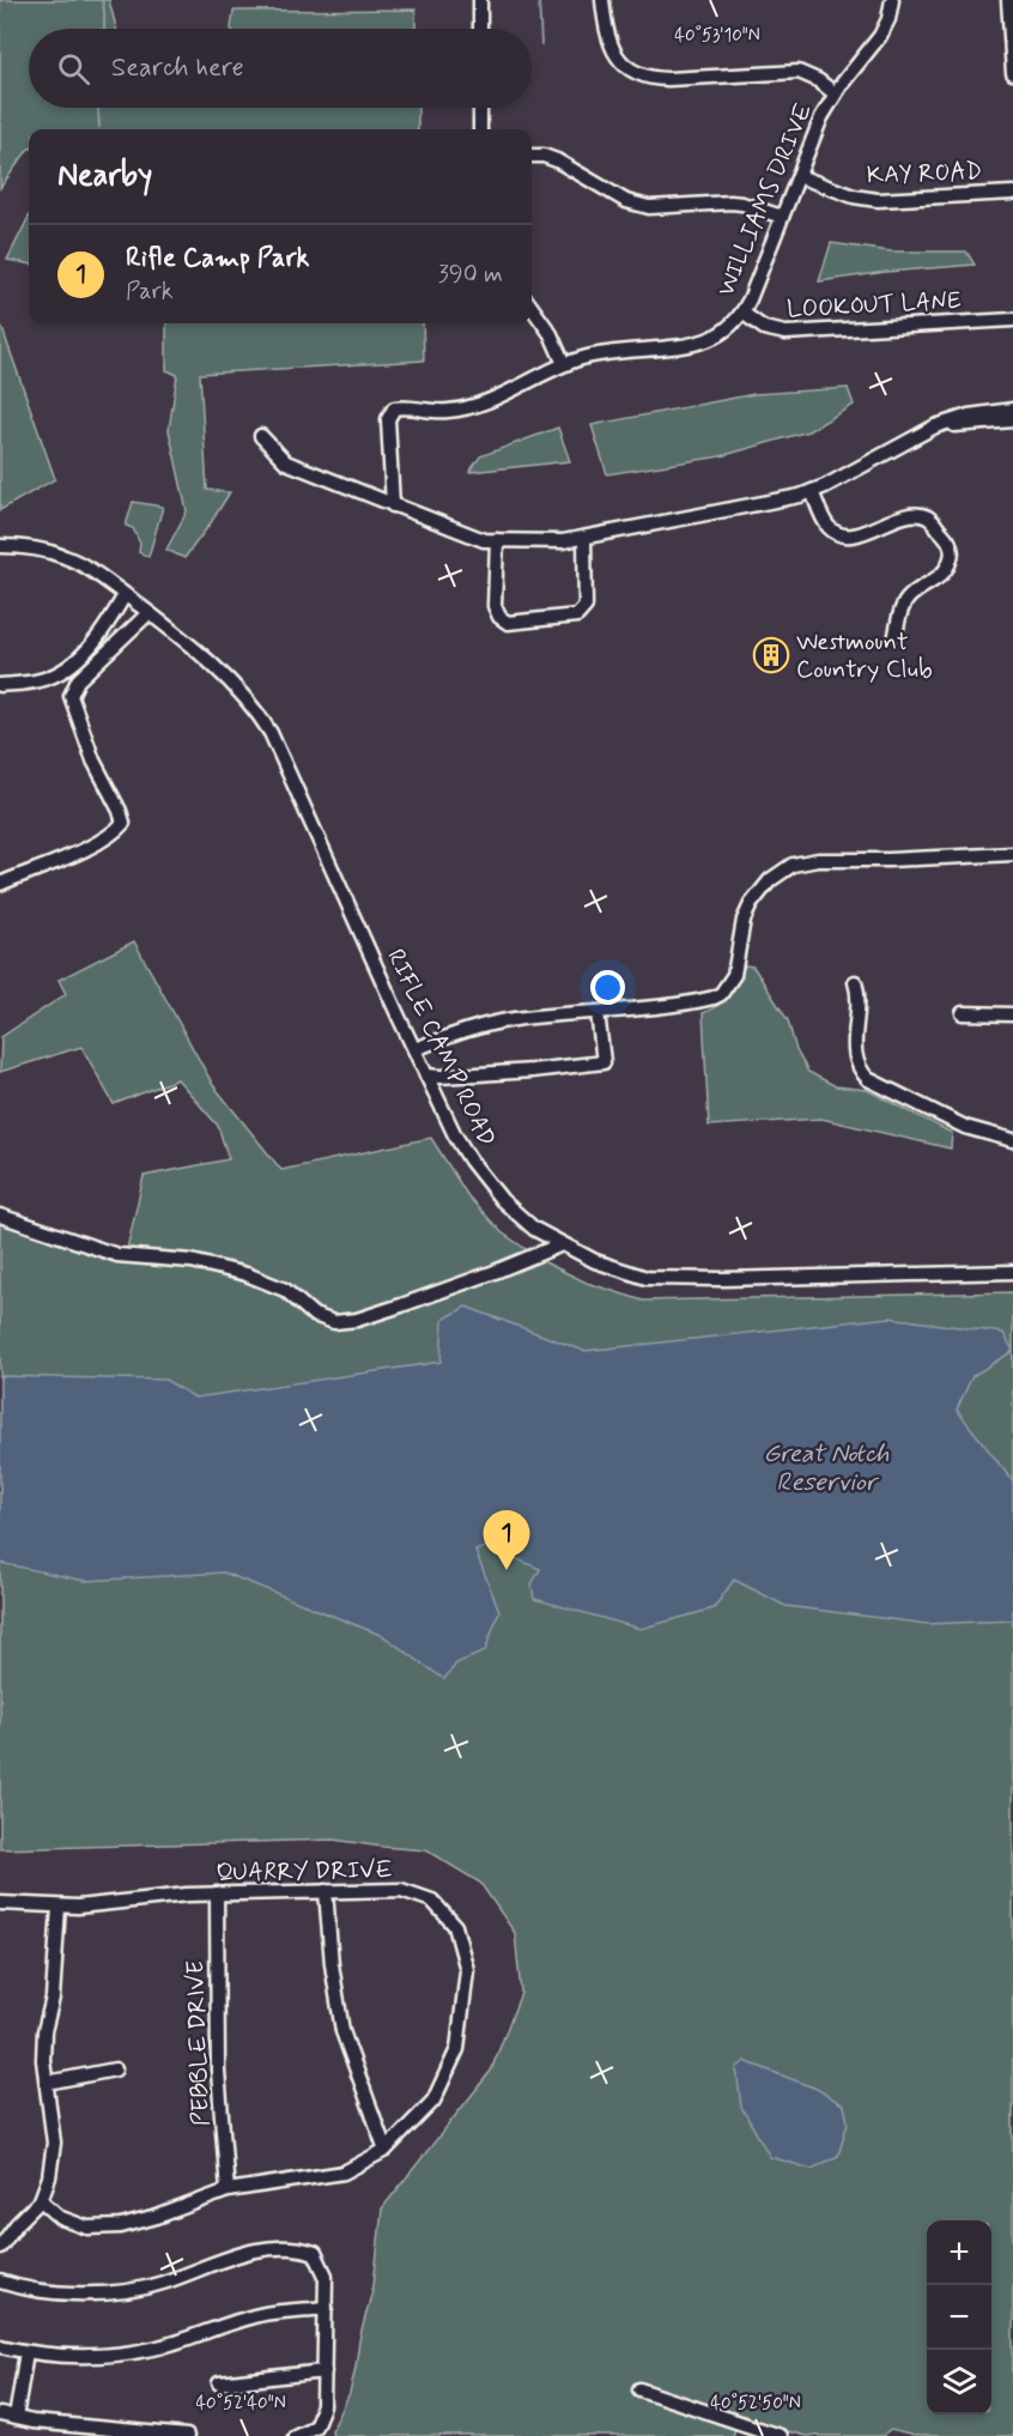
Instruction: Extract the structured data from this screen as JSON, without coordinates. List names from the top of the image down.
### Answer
{
  "streets": {
    "street": [
      "KAY ROAD",
      "WILLIAMS DRIVE",
      "LOOKOUT LANE",
      "RIFLE CAMP ROAD",
      "QUARRY DRIVE",
      "PEBBLE DRIVE"
    ]
  },
  "crossings": [
    ["KAY ROAD", "WILLIAMS DRIVE"],
    ["WILLIAMS DRIVE", "LOOKOUT LANE"],
    ["QUARRY DRIVE", "PEBBLE DRIVE"]
  ],
  "water": ["Great Notch Reservior"],
  "places": {
    "building": ["Westmount Country Club"]
  },
  "page": {
    "search": "Search here",
    "heading": "Nearby",
    "list": [
      {
        "mark": "1",
        "name": "Rifle Camp Park",
        "note": "Park",
        "value": "390 m"
      }
    ],
    "pins": "1",
    "map_buttons": ["+", "−"]
  },
  "coordinates": ["40°53'10\"N", "40°52'40\"N", "40°52'50\"N"]
}
